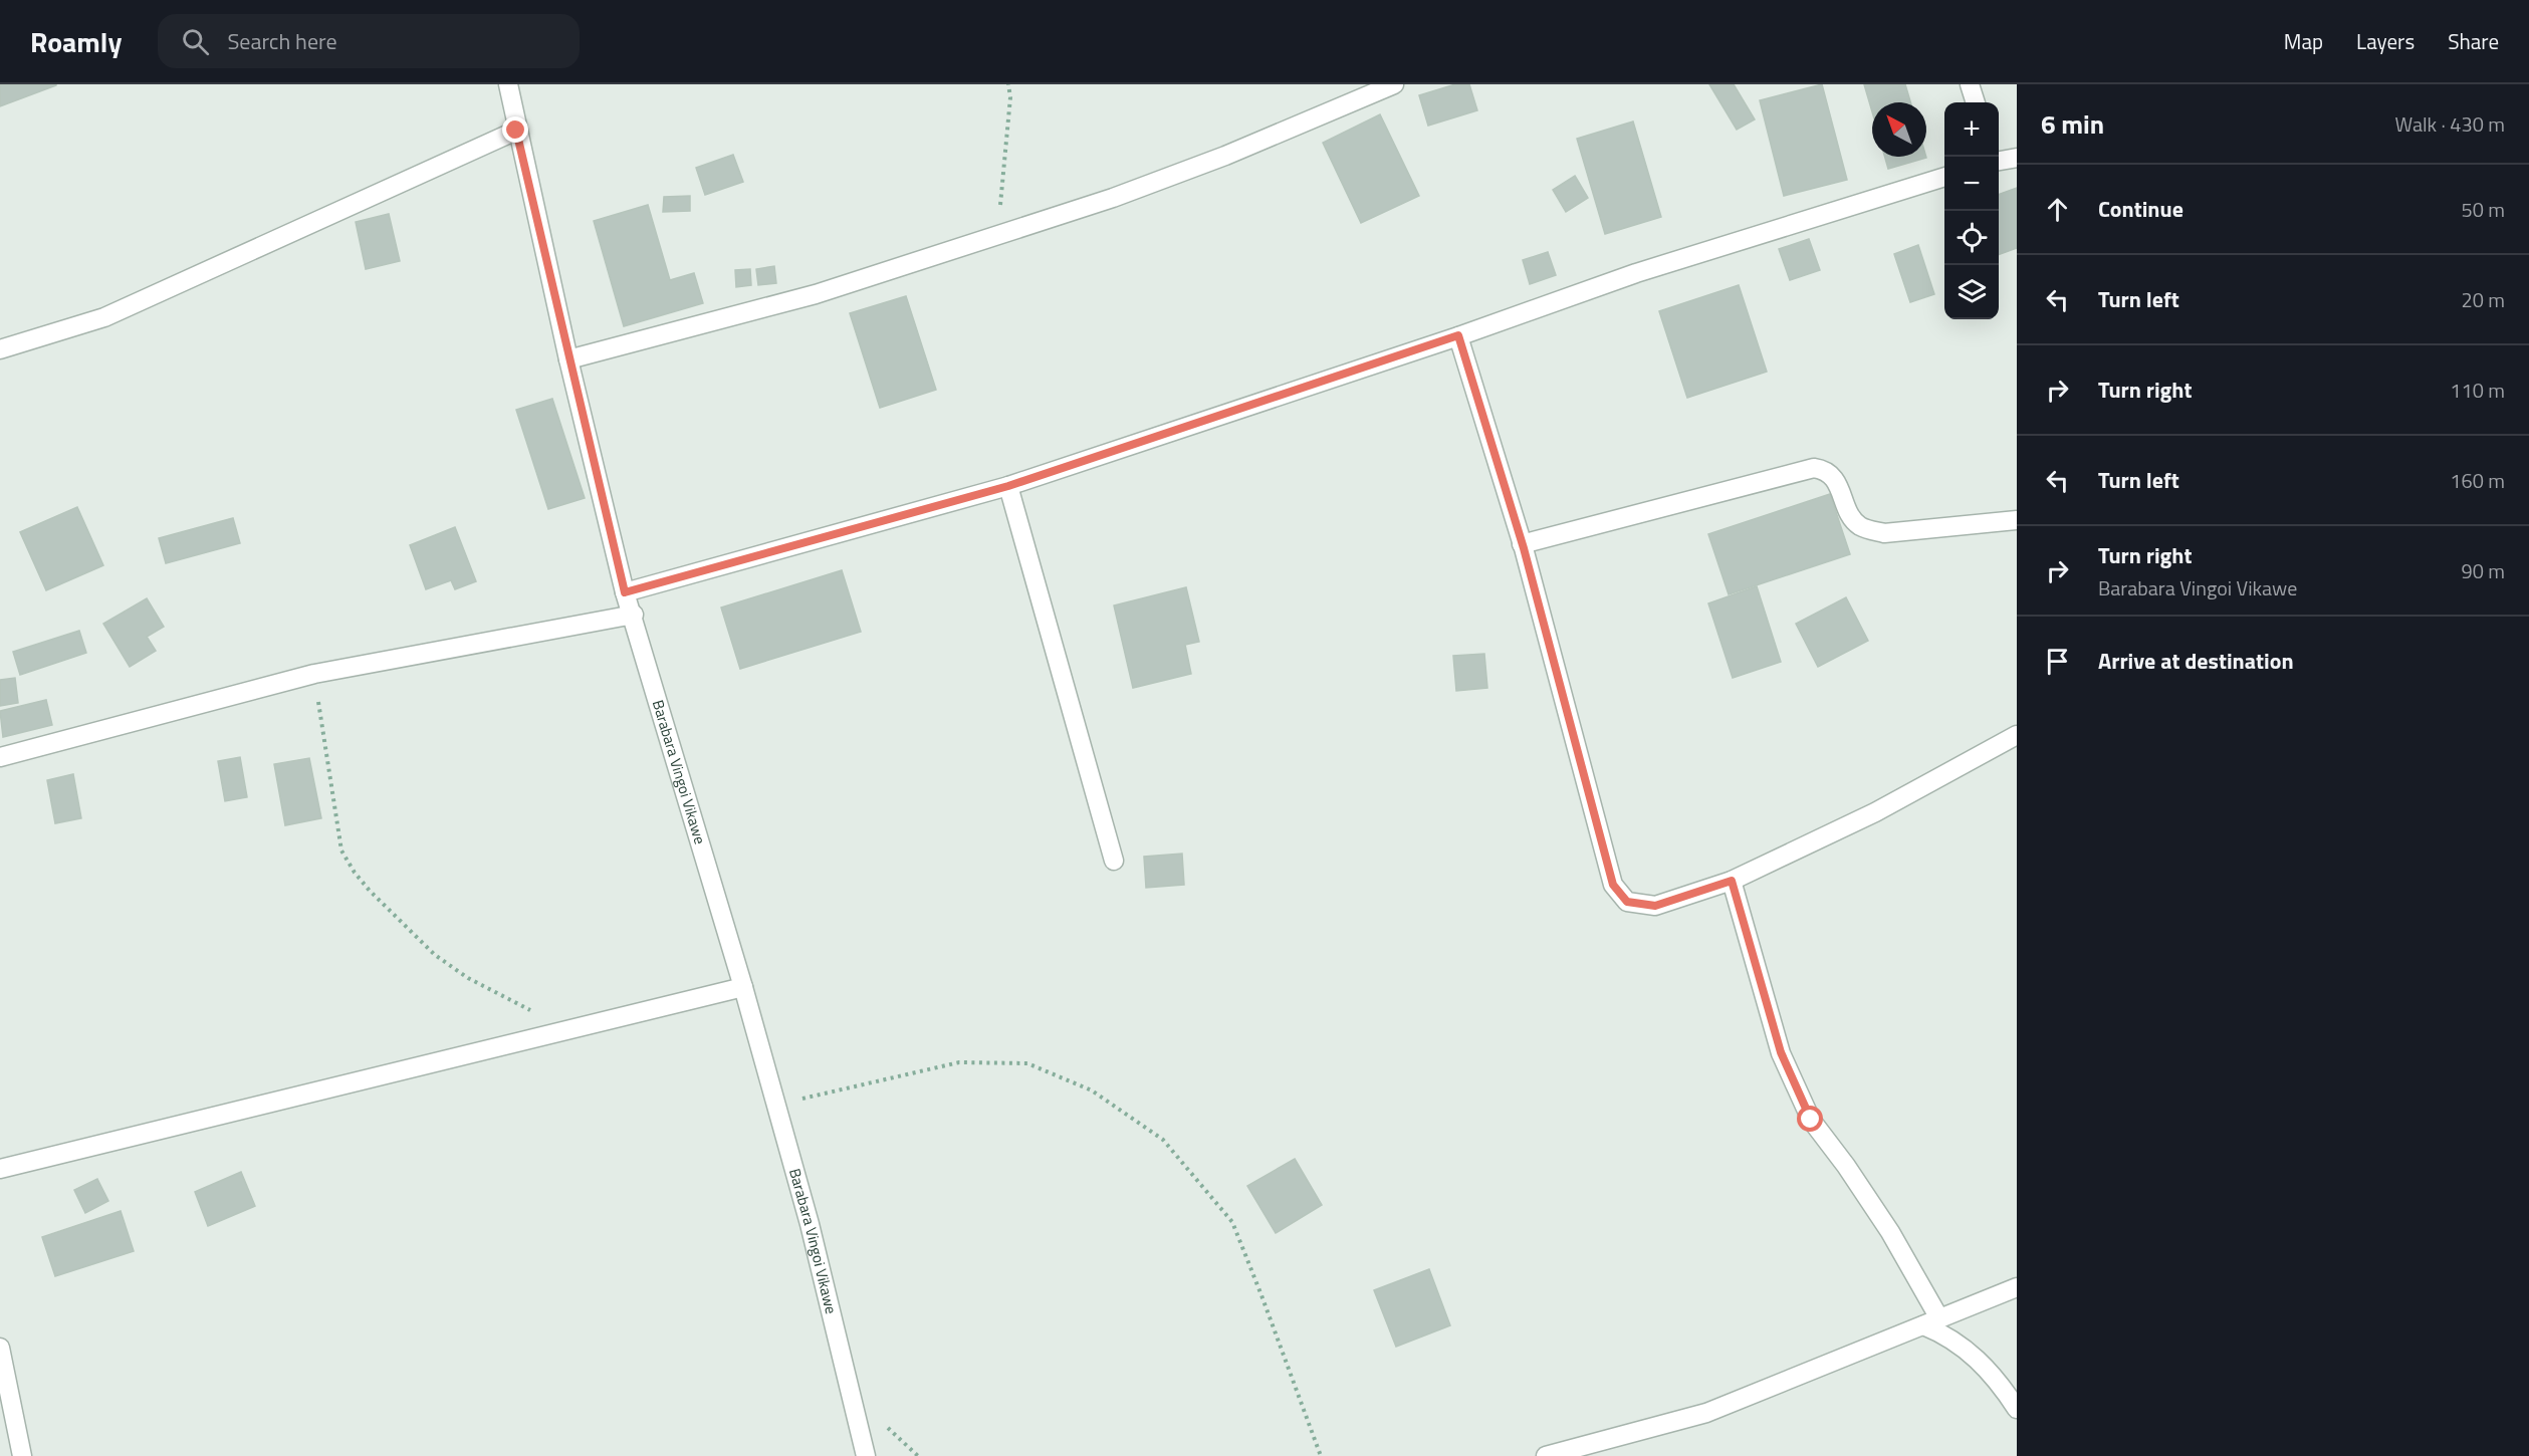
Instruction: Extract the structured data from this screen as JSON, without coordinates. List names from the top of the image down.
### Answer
{
  "streets": {
    "street": ["Barabara Vingoi Vikawe"]
  },
  "north": "top left",
  "page": {
    "header": "Roamly",
    "search": "Search here",
    "nav": ["Map", "Layers", "Share"],
    "heading": ["6 min", "Walk · 430 m"],
    "map_buttons": ["+", "−"],
    "list": [
      ["Continue", "50 m"],
      ["Turn left", "20 m"],
      ["Turn right", "110 m"],
      ["Turn left", "160 m"],
      ["Turn right", "Barabara Vingoi Vikawe", "90 m"],
      "Arrive at destination"
    ]
  }
}
